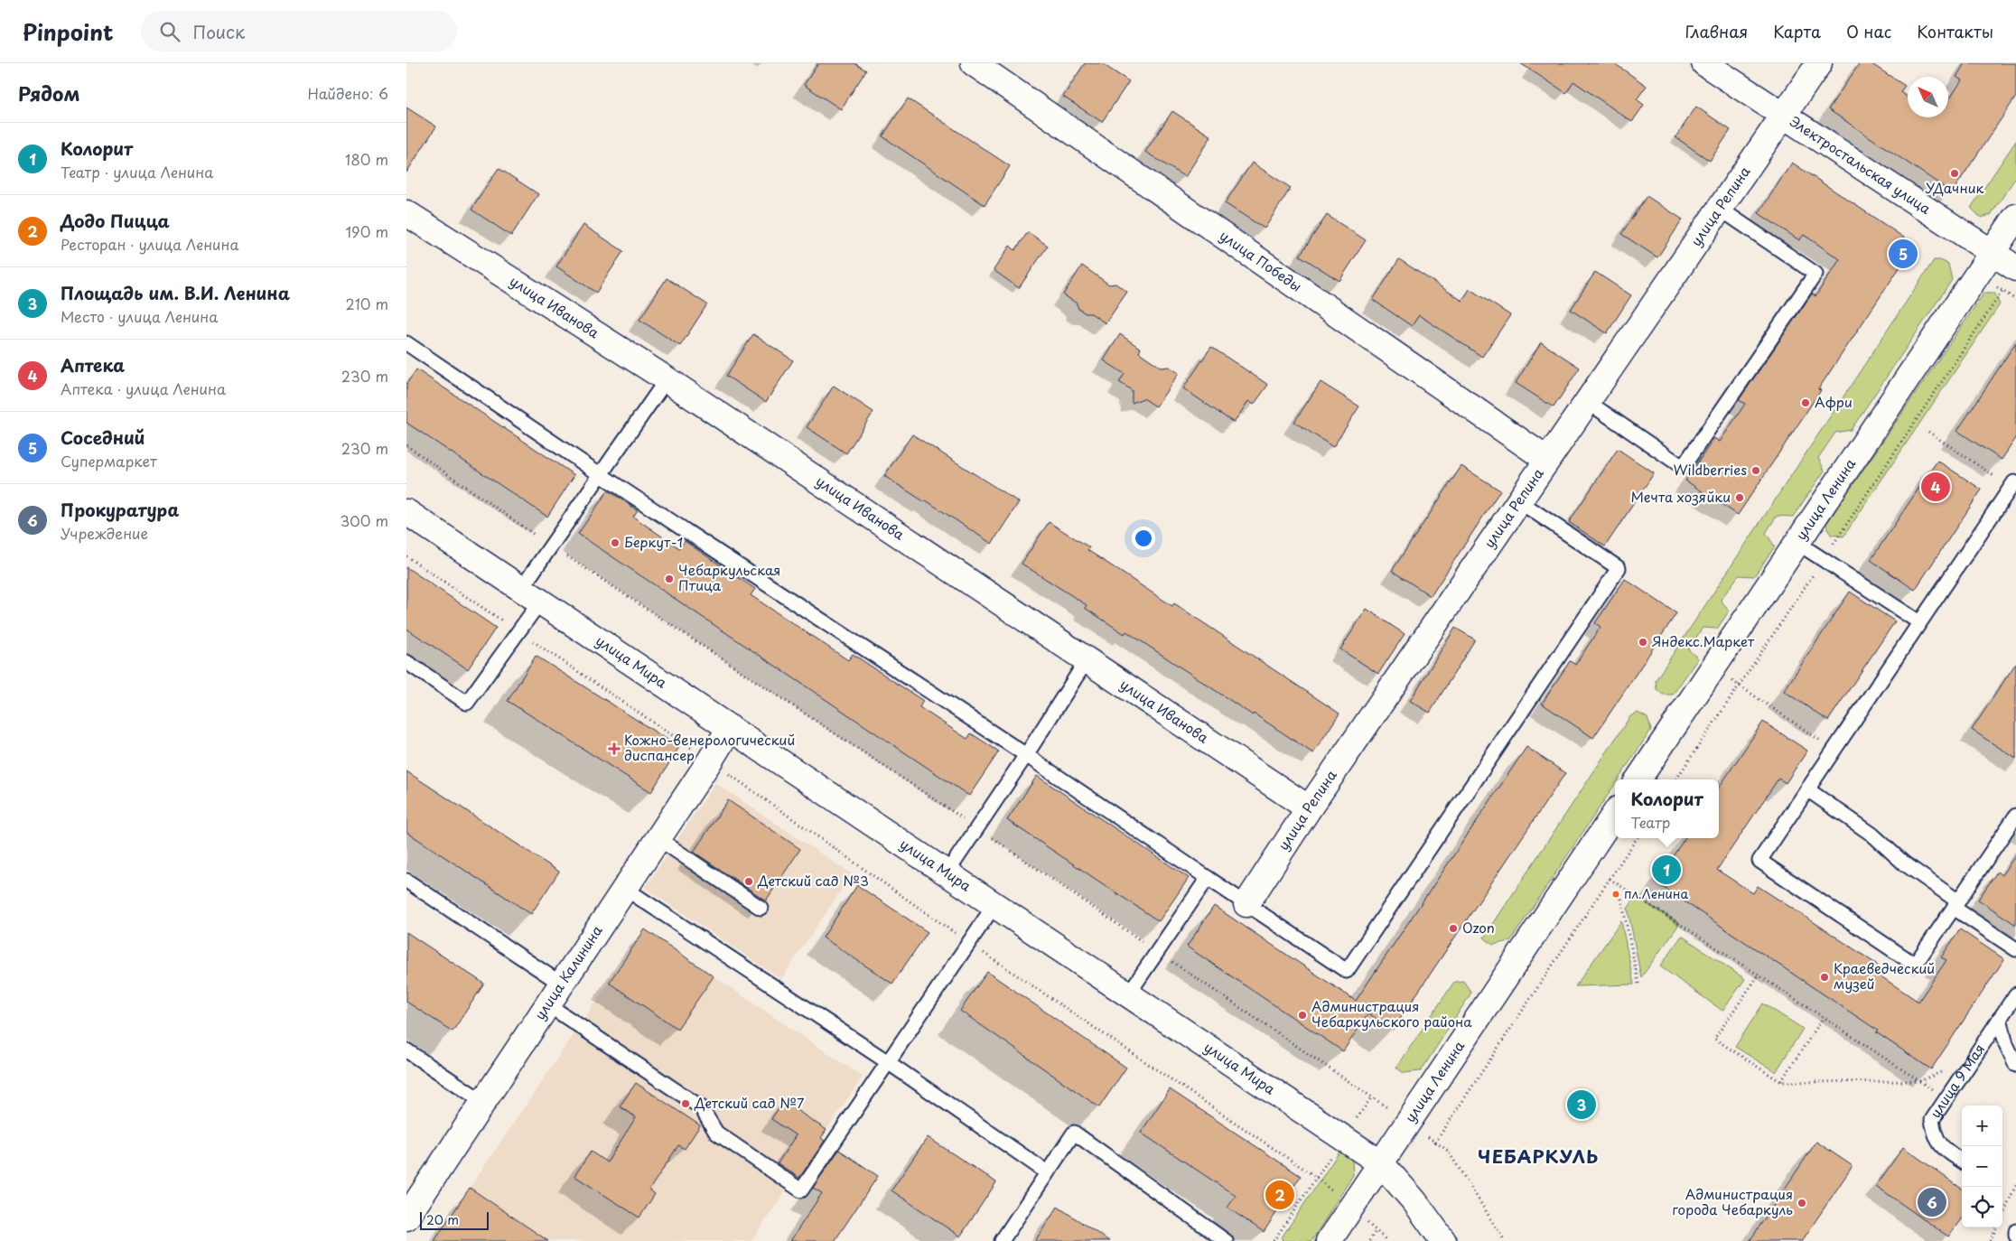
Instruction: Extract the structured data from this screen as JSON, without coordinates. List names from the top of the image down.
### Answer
{
  "streets": {
    "street": [
      "Электростальская улица",
      "улица Репина",
      "улица Победы",
      "улица Иванова",
      "улица Ленина",
      "улица Мира",
      "улица Калинина"
    ],
    "lane": ["улица 9 Мая"]
  },
  "crossings": [
    ["Электростальская улица", "улица Репина"],
    ["Электростальская улица", "улица Ленина"],
    ["улица Репина", "улица Победы"],
    ["улица Репина", "улица Иванова"],
    ["улица Ленина", "улица Мира"],
    ["улица Мира", "улица Калинина"]
  ],
  "districts": ["ЧЕБАРКУЛЬ"],
  "places": {
    "other": [
      "УДачник",
      "Афри",
      "Wildberries",
      "Мечта хозяйки",
      "Беркут-1",
      "Чебаркульская Птица",
      "Яндекс.Маркет",
      "Детский сад №3",
      "пл.Ленина",
      "Ozon",
      "Краеведческий музей",
      "Администрация Чебаркульского района",
      "Детский сад №7",
      "Администрация города Чебаркуль"
    ],
    "health": ["Кожно-венерологический диспансер"]
  },
  "scale_bar": "20 m",
  "north": "top left",
  "page": {
    "header": "Pinpoint",
    "search": "Поиск",
    "nav": [
      "Главная",
      "Карта",
      "О нас",
      "Контакты"
    ],
    "heading": ["Рядом", "Найдено: 6"],
    "list": [
      {
        "mark": "1",
        "name": "Колорит",
        "note": "Театр · улица Ленина",
        "value": "180 m"
      },
      {
        "mark": "2",
        "name": "Додо Пицца",
        "note": "Ресторан · улица Ленина",
        "value": "190 m"
      },
      {
        "mark": "3",
        "name": "Площадь им. В.И. Ленина",
        "note": "Место · улица Ленина",
        "value": "210 m"
      },
      {
        "mark": "4",
        "name": "Аптека",
        "note": "Аптека · улица Ленина",
        "value": "230 m"
      },
      {
        "mark": "5",
        "name": "Соседний",
        "note": "Супермаркет",
        "value": "230 m"
      },
      {
        "mark": "6",
        "name": "Прокуратура",
        "note": "Учреждение",
        "value": "300 m"
      }
    ],
    "pins": [
      "5",
      "4",
      "1",
      "3",
      "2",
      "6"
    ],
    "popup": ["Колорит", "Театр"],
    "map_buttons": ["+", "−"],
    "scale": "20 m"
  }
}
